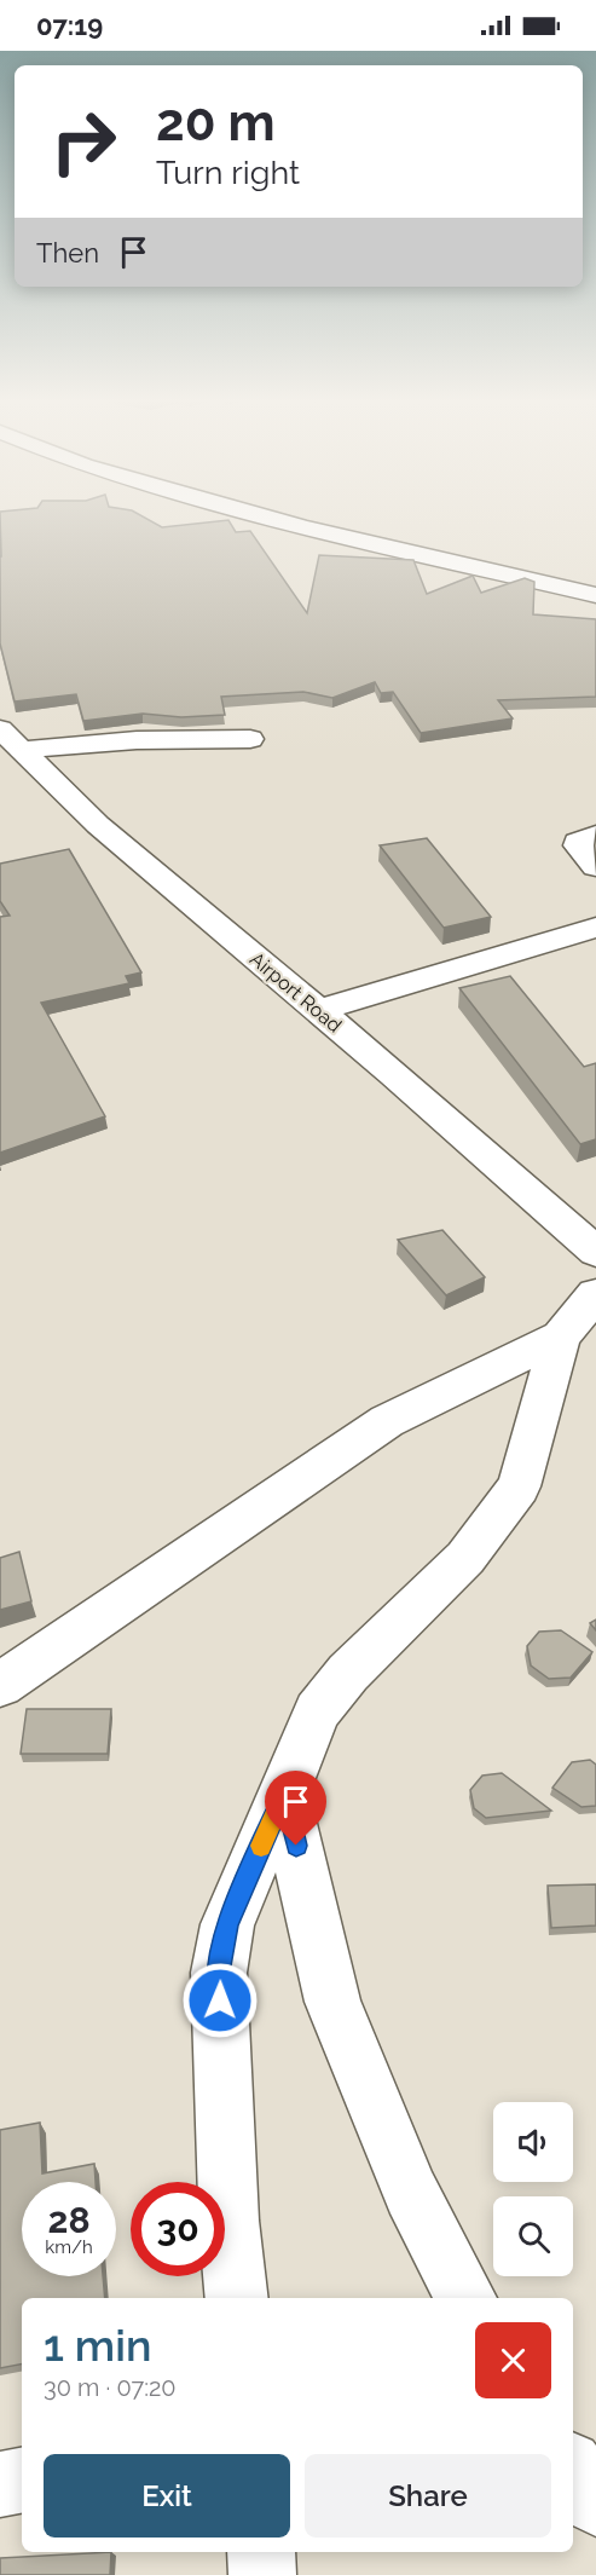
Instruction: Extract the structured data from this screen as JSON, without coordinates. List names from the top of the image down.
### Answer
{
  "streets": {
    "street": ["Airport Road"]
  },
  "page": {
    "status": "07:19",
    "turn": ["20 m", "Turn right"],
    "then": "Then",
    "speed": "28 km/h",
    "limit": "30",
    "heading": ["1 min", "30 m · 07:20"],
    "buttons": ["Exit", "Share"]
  }
}
